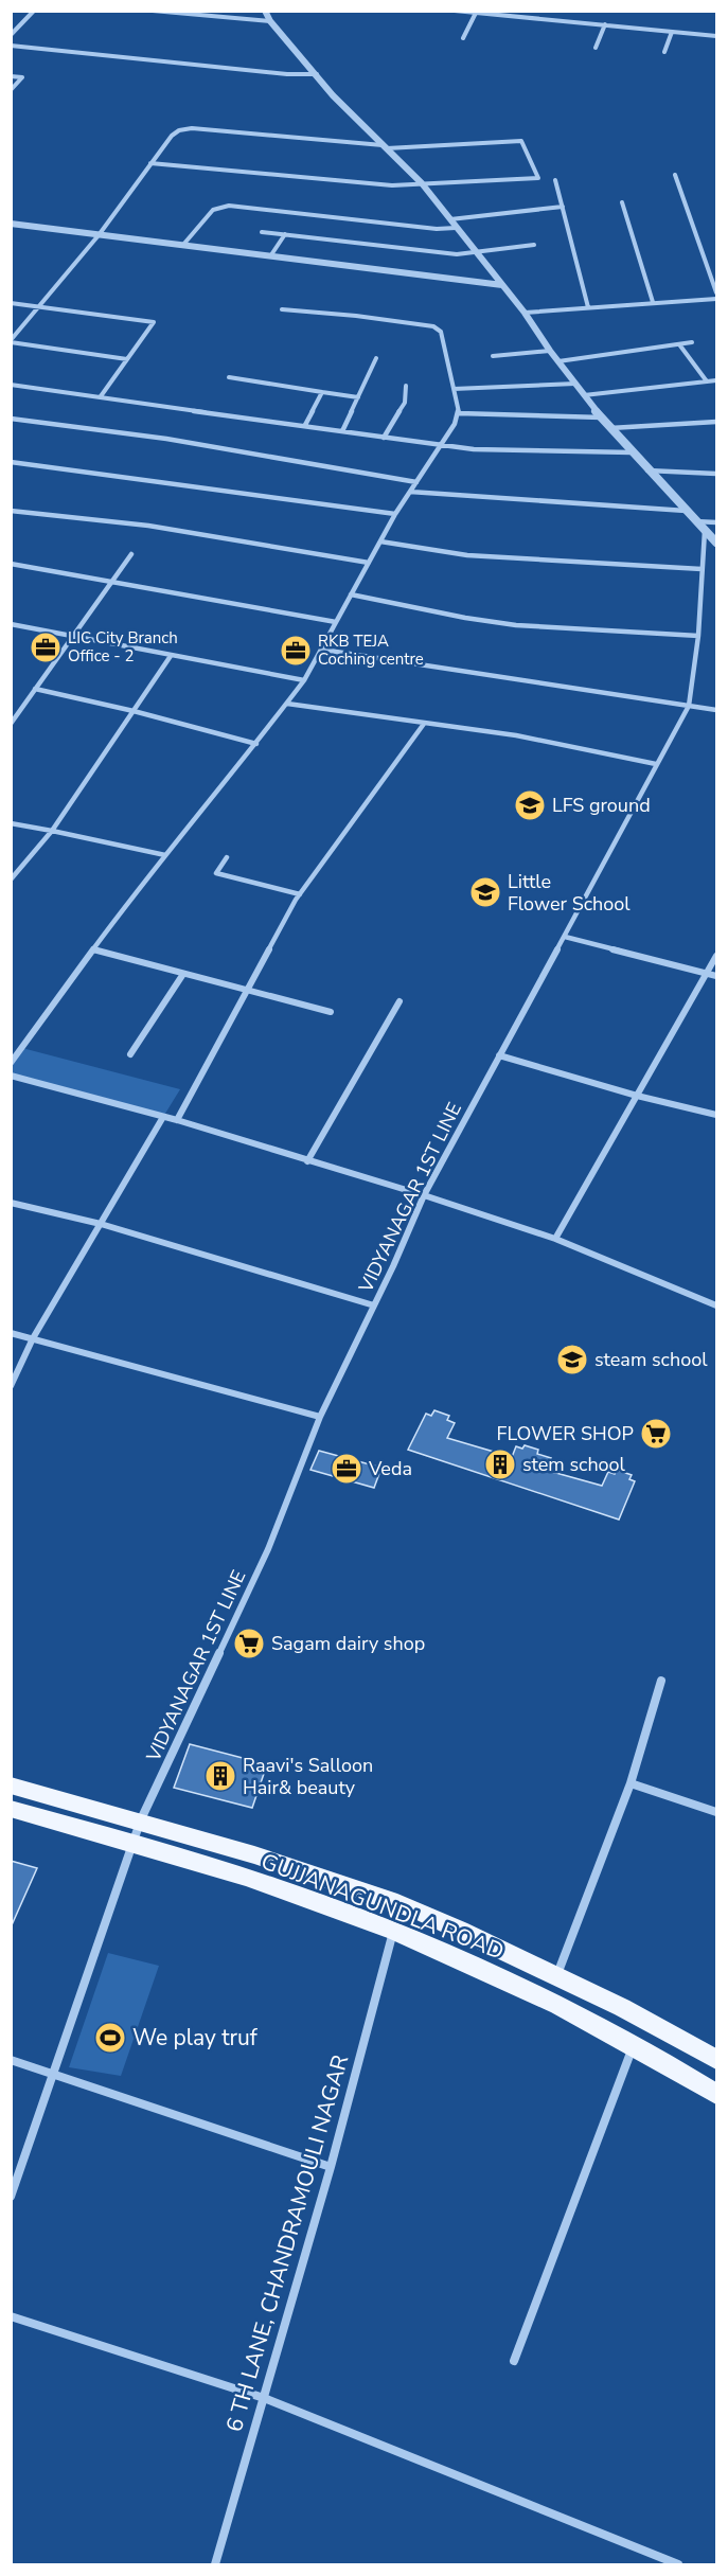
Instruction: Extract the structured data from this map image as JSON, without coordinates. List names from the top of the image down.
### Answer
{
  "streets": {
    "main road": ["GUJJANAGUNDLA ROAD"],
    "street": ["VIDYANAGAR 1ST LINE", "6 TH LANE, CHANDRAMOULI NAGAR"]
  },
  "crossings": [
    ["VIDYANAGAR 1ST LINE", "GUJJANAGUNDLA ROAD"],
    ["GUJJANAGUNDLA ROAD", "6 TH LANE, CHANDRAMOULI NAGAR"]
  ],
  "places": {
    "office": ["LIC City Branch Office - 2", "RKB TEJA Coching centre", "Veda"],
    "school or university": ["LFS ground", "Little Flower School", "steam school"],
    "supermarket": ["FLOWER SHOP", "Sagam dairy shop"],
    "building": ["stem school", "Raavi's Salloon Hair& beauty"],
    "sports": ["We play truf"]
  }
}
